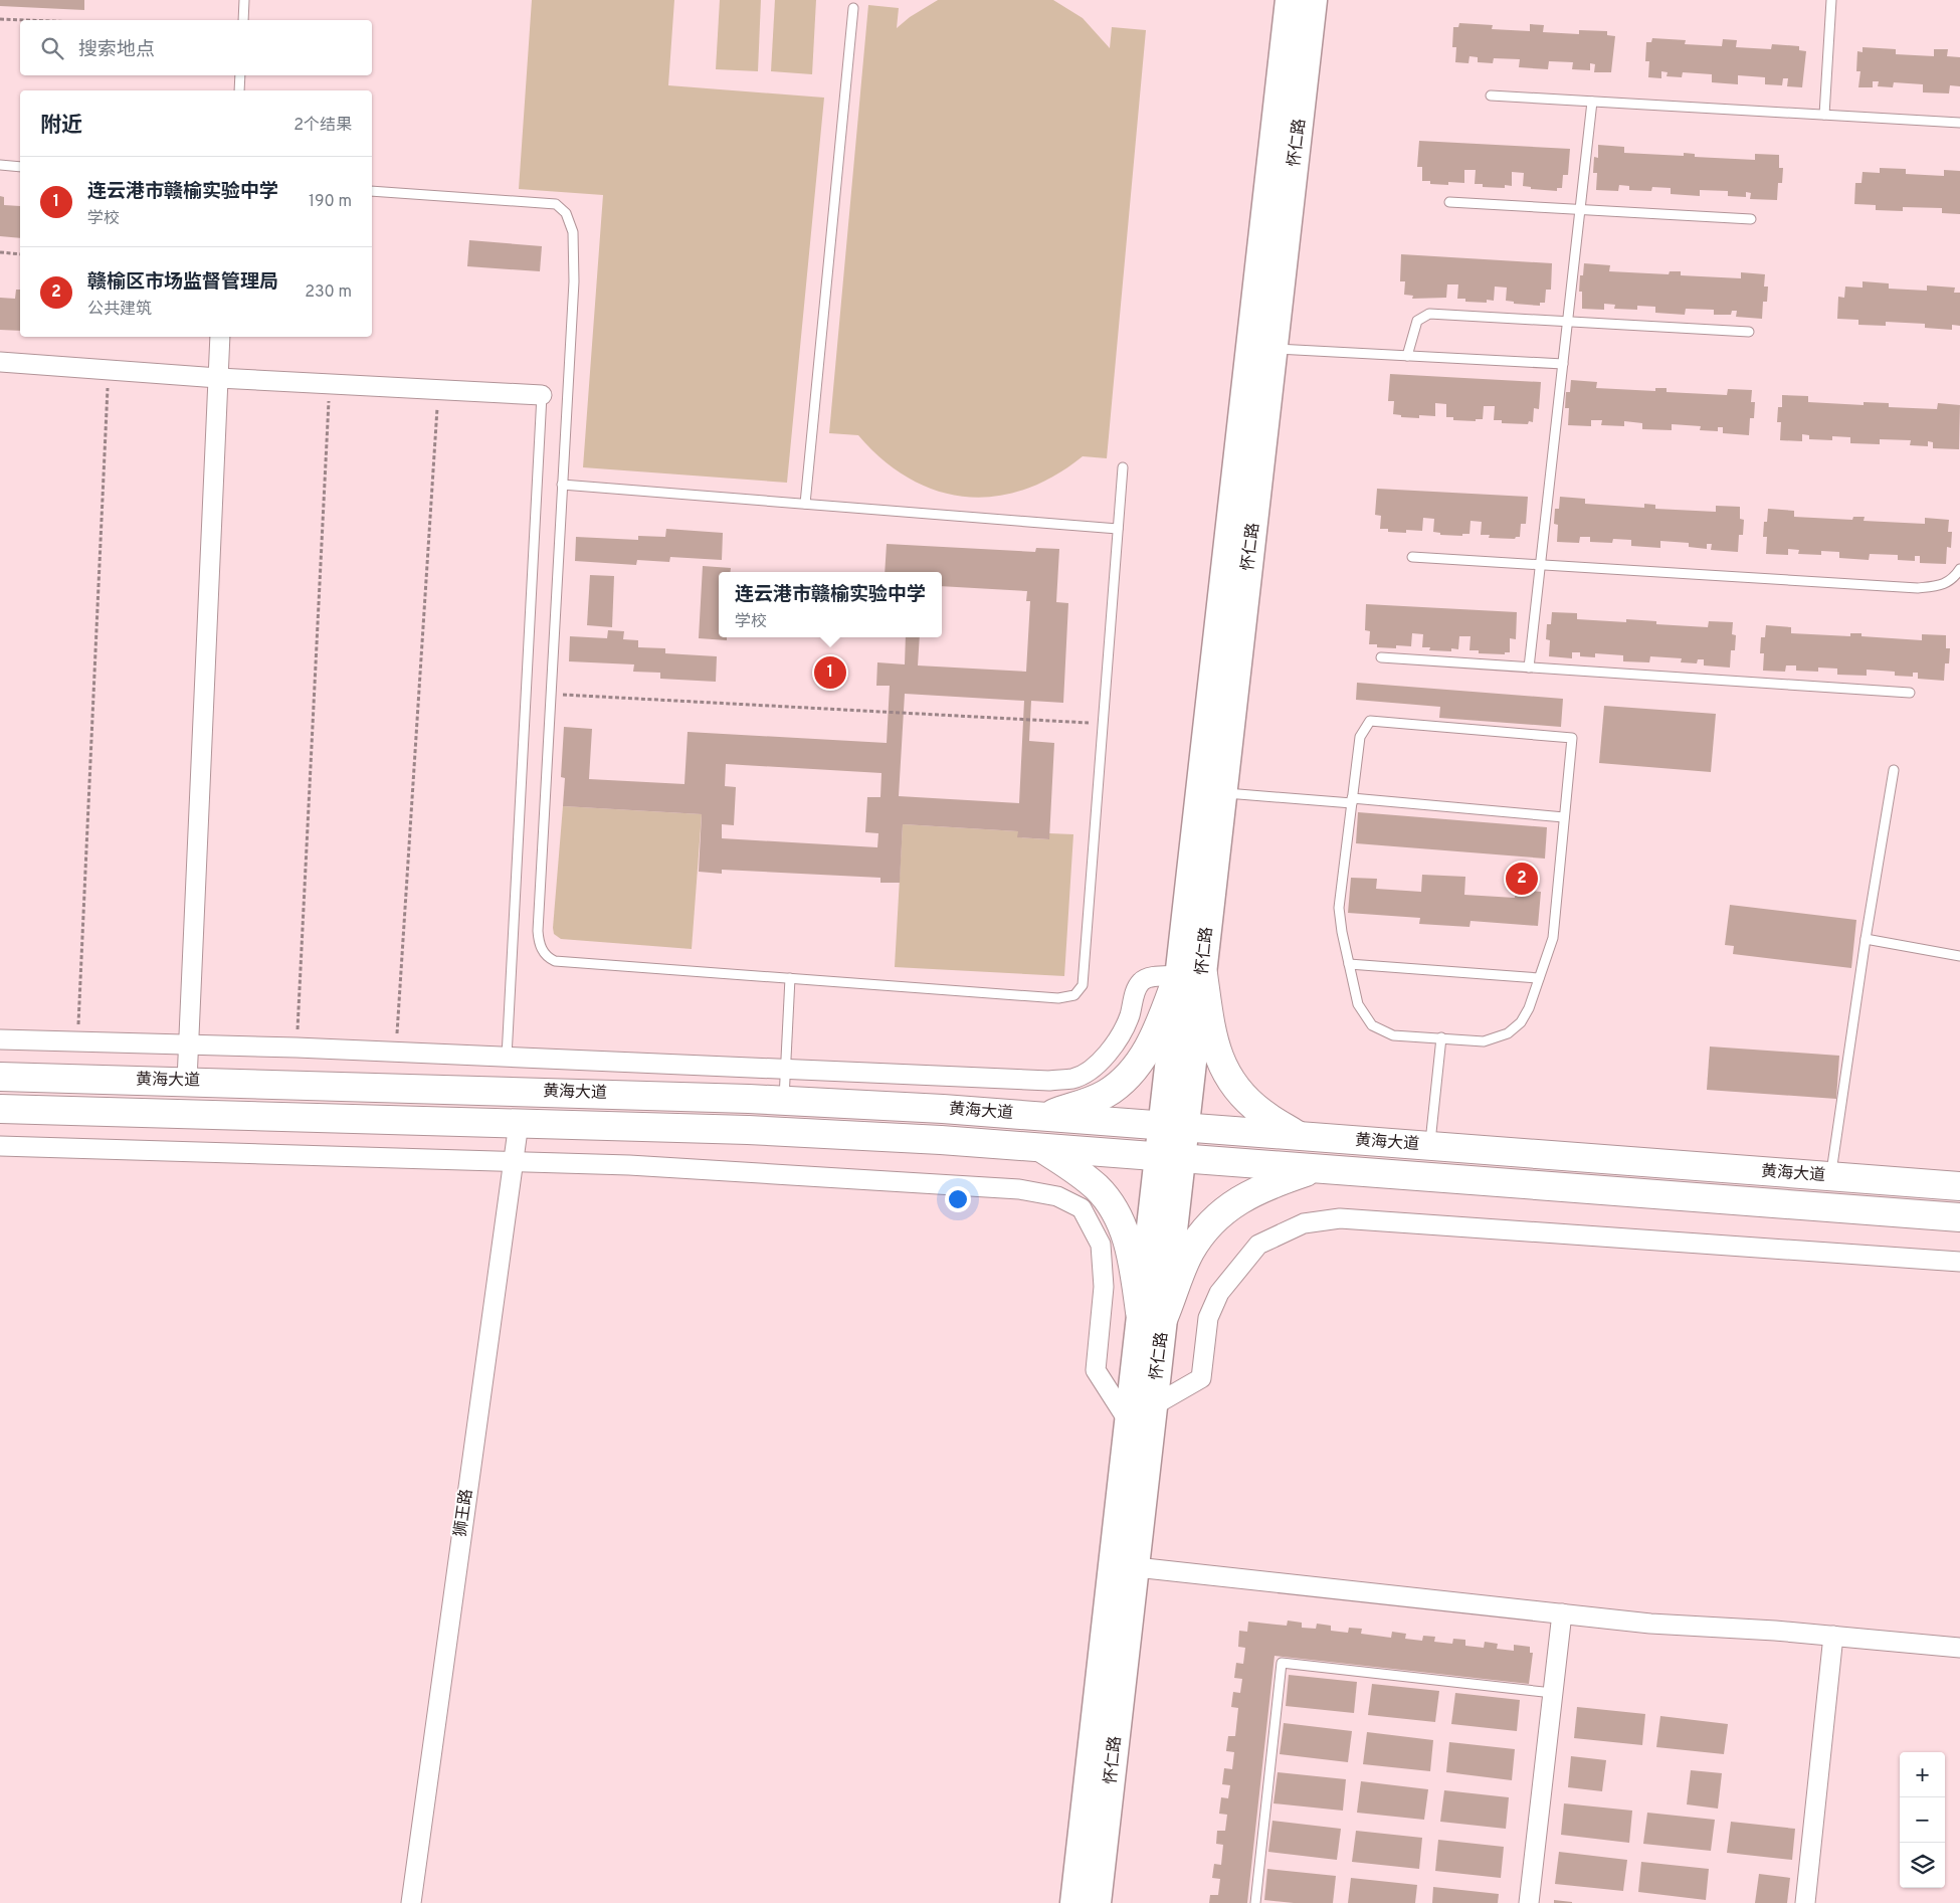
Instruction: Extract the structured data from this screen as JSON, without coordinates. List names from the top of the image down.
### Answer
{
  "streets": {
    "main road": ["怀仁路", "黄海大道"],
    "street": ["狮王路"]
  },
  "crossings": [
    ["怀仁路", "黄海大道"],
    ["黄海大道", "狮王路"]
  ],
  "page": {
    "search": "搜索地点",
    "heading": ["附近", "2个结果"],
    "list": [
      {
        "mark": "1",
        "name": "连云港市赣榆实验中学",
        "note": "学校",
        "value": "190 m"
      },
      {
        "mark": "2",
        "name": "赣榆区市场监督管理局",
        "note": "公共建筑",
        "value": "230 m"
      }
    ],
    "popup": ["连云港市赣榆实验中学", "学校"],
    "pins": ["1", "2"],
    "map_buttons": ["+", "−"]
  }
}
